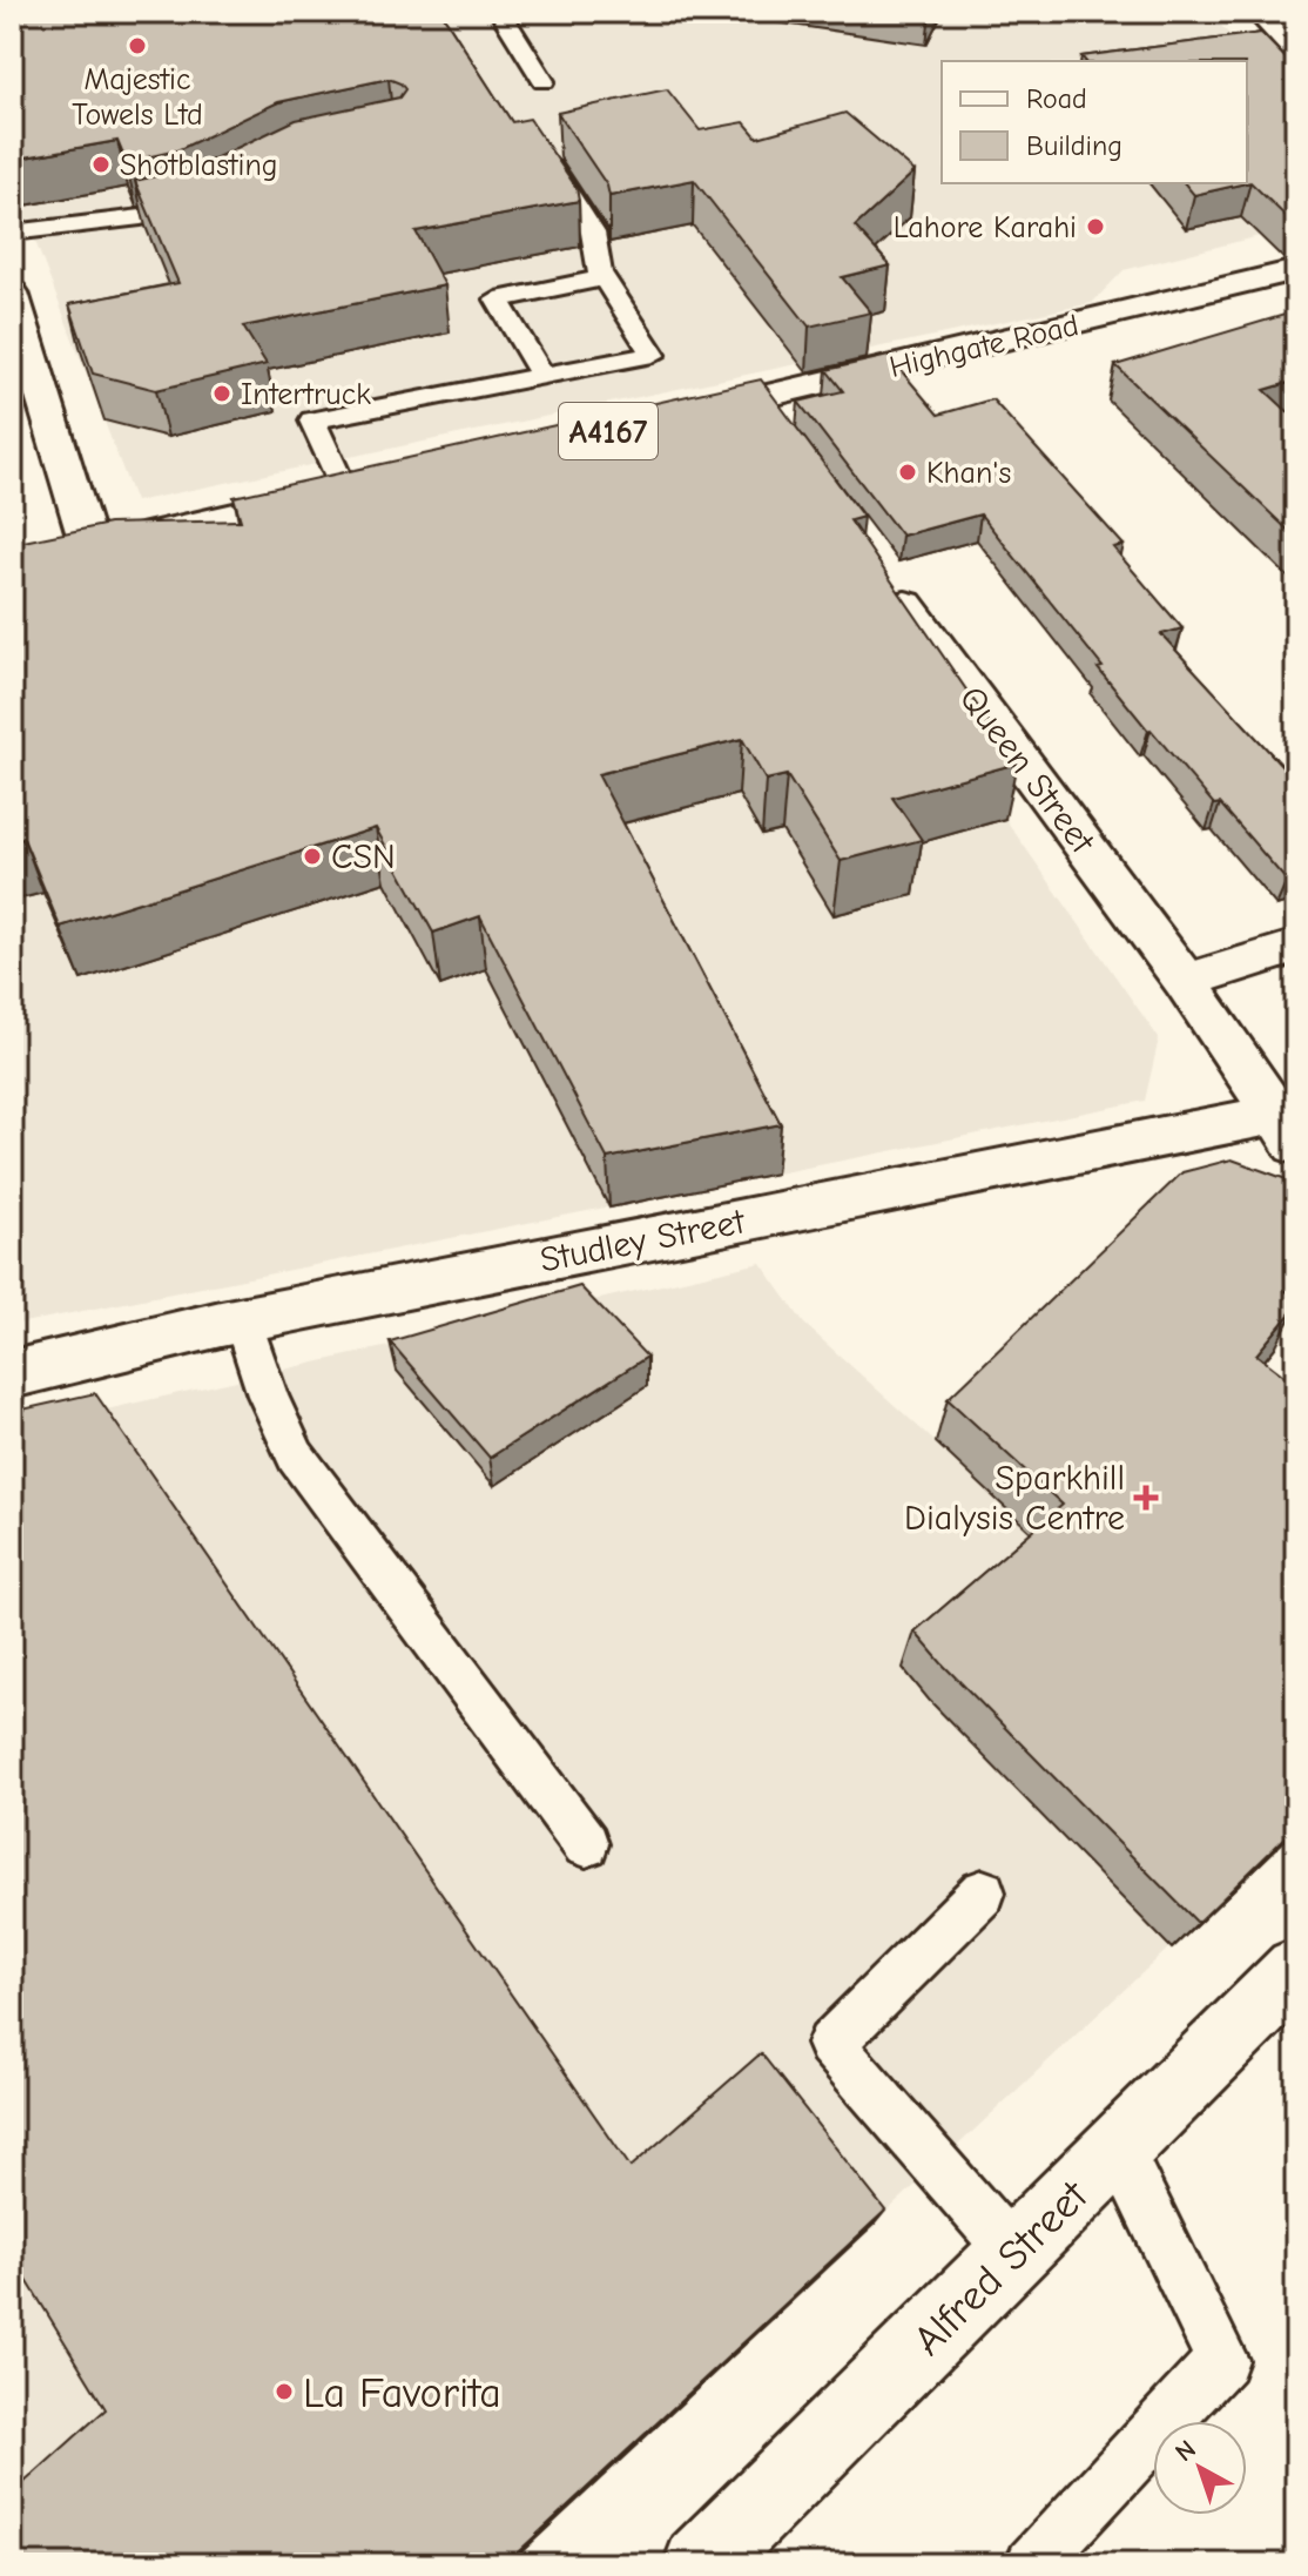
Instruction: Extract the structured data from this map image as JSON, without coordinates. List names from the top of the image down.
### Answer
{
  "streets": {
    "main road": [
      "Highgate Road",
      "A4167",
      "Queen Street",
      "Studley Street",
      "Alfred Street"
    ]
  },
  "crossings": [
    ["Queen Street", "Studley Street"]
  ],
  "places": {
    "other": [
      "Majestic Towels Ltd",
      "Shotblasting",
      "Lahore Karahi",
      "Intertruck",
      "Khan's",
      "CSN",
      "La Favorita"
    ],
    "health": ["Sparkhill Dialysis Centre"]
  },
  "legend": ["Road", "Building"],
  "north": "top left"
}
